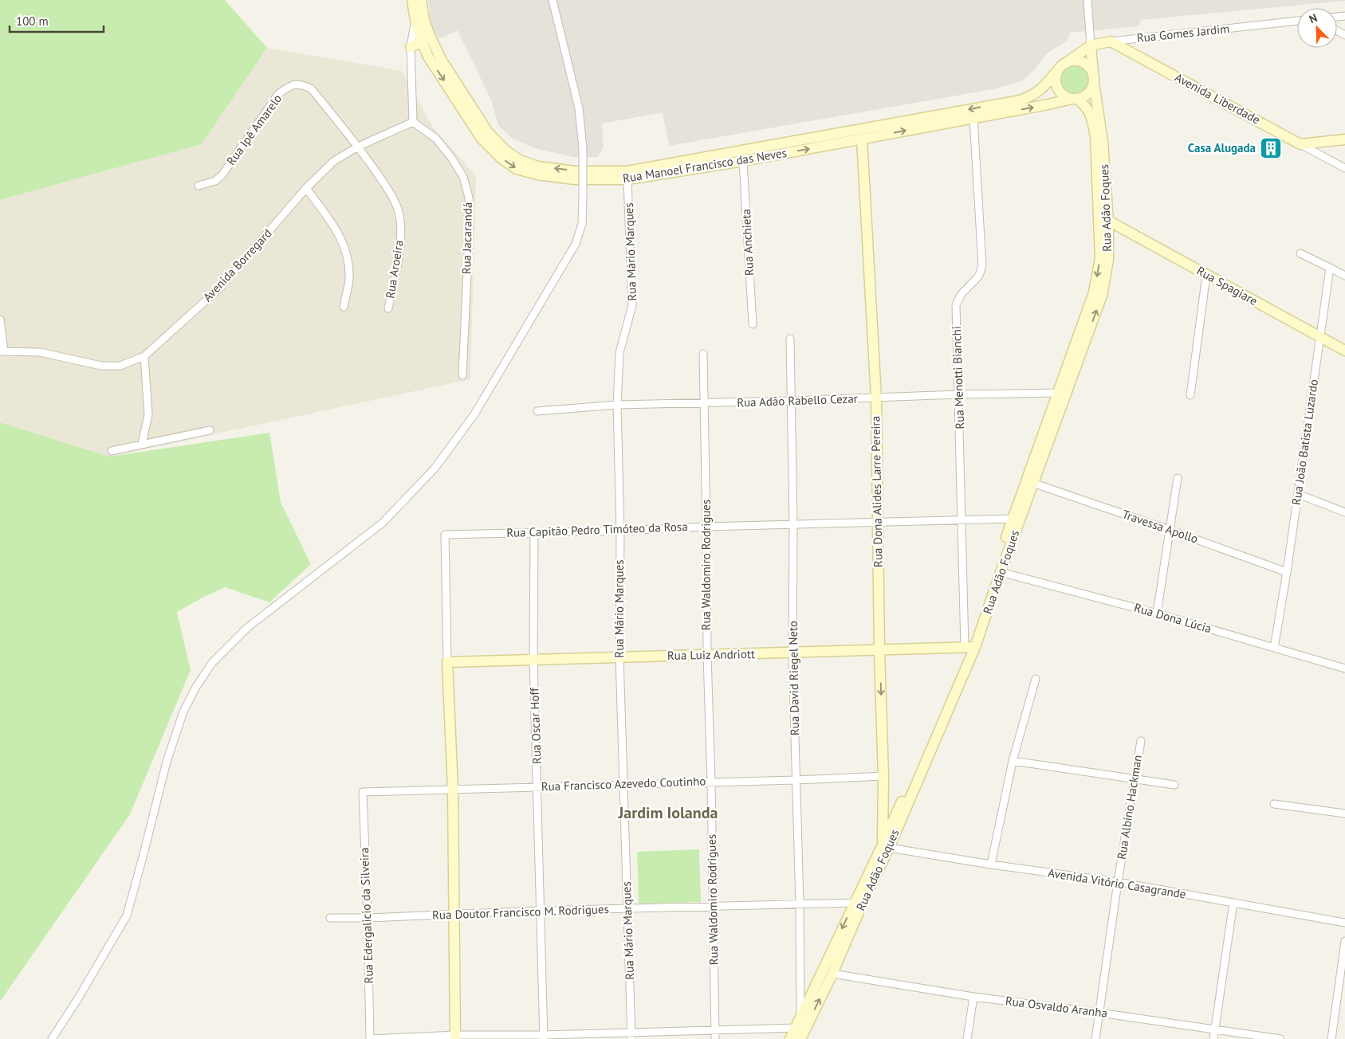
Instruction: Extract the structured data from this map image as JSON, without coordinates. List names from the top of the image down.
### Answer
{
  "streets": {
    "main road": [
      "Rua Gomes Jardim",
      "Avenida Liberdade",
      "Rua Manoel Francisco das Neves",
      "Rua Adão Foques",
      "Rua Spagiare",
      "Rua Dona Alides Larre Pereira",
      "Rua Luiz Andriott"
    ],
    "street": [
      "Rua Ipê Amarelo",
      "Rua Jacarandá",
      "Rua Anchieta",
      "Rua Mário Marques",
      "Avenida Borregard",
      "Rua Aroeira",
      "Rua Menotti Bianchi",
      "Rua Adão Rabello Cezar",
      "Rua João Batista Luzardo",
      "Travessa Apollo",
      "Rua Capitão Pedro Timóteo da Rosa",
      "Rua Waldomiro Rodrigues",
      "Rua Dona Lúcia",
      "Rua David Riegel Neto",
      "Rua Oscar Hoff",
      "Rua Francisco Azevedo Coutinho",
      "Rua Albino Hackman",
      "Avenida Vitório Casagrande",
      "Rua Doutor Francisco M. Rodrigues",
      "Rua Edergalicio da Silveira",
      "Rua Osvaldo Aranha"
    ]
  },
  "crossings": [
    ["Rua Gomes Jardim", "Avenida Liberdade"],
    ["Rua Gomes Jardim", "Rua Manoel Francisco das Neves"],
    ["Rua Gomes Jardim", "Rua Adão Foques"],
    ["Rua Ipê Amarelo", "Avenida Borregard"],
    ["Rua Ipê Amarelo", "Rua Aroeira"],
    ["Rua Manoel Francisco das Neves", "Rua Adão Foques"],
    ["Rua Manoel Francisco das Neves", "Rua Anchieta"],
    ["Rua Manoel Francisco das Neves", "Rua Mário Marques"],
    ["Rua Manoel Francisco das Neves", "Rua Menotti Bianchi"],
    ["Rua Manoel Francisco das Neves", "Rua Dona Alides Larre Pereira"],
    ["Rua Adão Foques", "Rua Spagiare"],
    ["Rua Adão Foques", "Rua Menotti Bianchi"],
    ["Rua Adão Foques", "Rua Adão Rabello Cezar"],
    ["Rua Adão Foques", "Rua Dona Alides Larre Pereira"],
    ["Rua Adão Foques", "Travessa Apollo"],
    ["Rua Adão Foques", "Rua Capitão Pedro Timóteo da Rosa"],
    ["Rua Adão Foques", "Rua Dona Lúcia"],
    ["Rua Adão Foques", "Rua Luiz Andriott"],
    ["Rua Adão Foques", "Rua David Riegel Neto"],
    ["Rua Adão Foques", "Avenida Vitório Casagrande"],
    ["Rua Adão Foques", "Rua Doutor Francisco M. Rodrigues"],
    ["Rua Adão Foques", "Rua Osvaldo Aranha"],
    ["Rua Jacarandá", "Avenida Borregard"],
    ["Rua Mário Marques", "Rua Adão Rabello Cezar"],
    ["Rua Mário Marques", "Rua Capitão Pedro Timóteo da Rosa"],
    ["Rua Mário Marques", "Rua Luiz Andriott"],
    ["Rua Mário Marques", "Rua Francisco Azevedo Coutinho"],
    ["Rua Mário Marques", "Rua Doutor Francisco M. Rodrigues"],
    ["Avenida Borregard", "Rua Aroeira"],
    ["Rua Spagiare", "Rua João Batista Luzardo"],
    ["Rua Menotti Bianchi", "Rua Adão Rabello Cezar"],
    ["Rua Menotti Bianchi", "Rua Capitão Pedro Timóteo da Rosa"],
    ["Rua Menotti Bianchi", "Rua Luiz Andriott"],
    ["Rua Adão Rabello Cezar", "Rua Dona Alides Larre Pereira"],
    ["Rua Adão Rabello Cezar", "Rua Waldomiro Rodrigues"],
    ["Rua Adão Rabello Cezar", "Rua David Riegel Neto"],
    ["Rua João Batista Luzardo", "Travessa Apollo"],
    ["Rua João Batista Luzardo", "Rua Dona Lúcia"],
    ["Rua Dona Alides Larre Pereira", "Rua Capitão Pedro Timóteo da Rosa"],
    ["Rua Dona Alides Larre Pereira", "Rua Luiz Andriott"],
    ["Rua Dona Alides Larre Pereira", "Rua Francisco Azevedo Coutinho"],
    ["Rua Dona Alides Larre Pereira", "Avenida Vitório Casagrande"],
    ["Rua Capitão Pedro Timóteo da Rosa", "Rua Waldomiro Rodrigues"],
    ["Rua Capitão Pedro Timóteo da Rosa", "Rua Luiz Andriott"],
    ["Rua Capitão Pedro Timóteo da Rosa", "Rua David Riegel Neto"],
    ["Rua Capitão Pedro Timóteo da Rosa", "Rua Oscar Hoff"],
    ["Rua Waldomiro Rodrigues", "Rua Luiz Andriott"],
    ["Rua Waldomiro Rodrigues", "Rua Francisco Azevedo Coutinho"],
    ["Rua Waldomiro Rodrigues", "Rua Doutor Francisco M. Rodrigues"],
    ["Rua Luiz Andriott", "Rua David Riegel Neto"],
    ["Rua Luiz Andriott", "Rua Oscar Hoff"],
    ["Rua David Riegel Neto", "Rua Francisco Azevedo Coutinho"],
    ["Rua David Riegel Neto", "Rua Doutor Francisco M. Rodrigues"],
    ["Rua Oscar Hoff", "Rua Francisco Azevedo Coutinho"],
    ["Rua Oscar Hoff", "Rua Doutor Francisco M. Rodrigues"],
    ["Rua Francisco Azevedo Coutinho", "Rua Edergalicio da Silveira"],
    ["Rua Albino Hackman", "Avenida Vitório Casagrande"],
    ["Rua Albino Hackman", "Rua Osvaldo Aranha"],
    ["Rua Doutor Francisco M. Rodrigues", "Rua Edergalicio da Silveira"]
  ],
  "districts": ["Jardim Iolanda"],
  "places": {
    "building": ["Casa Alugada"]
  },
  "scale_bar": "100 m",
  "north": "top left"
}
